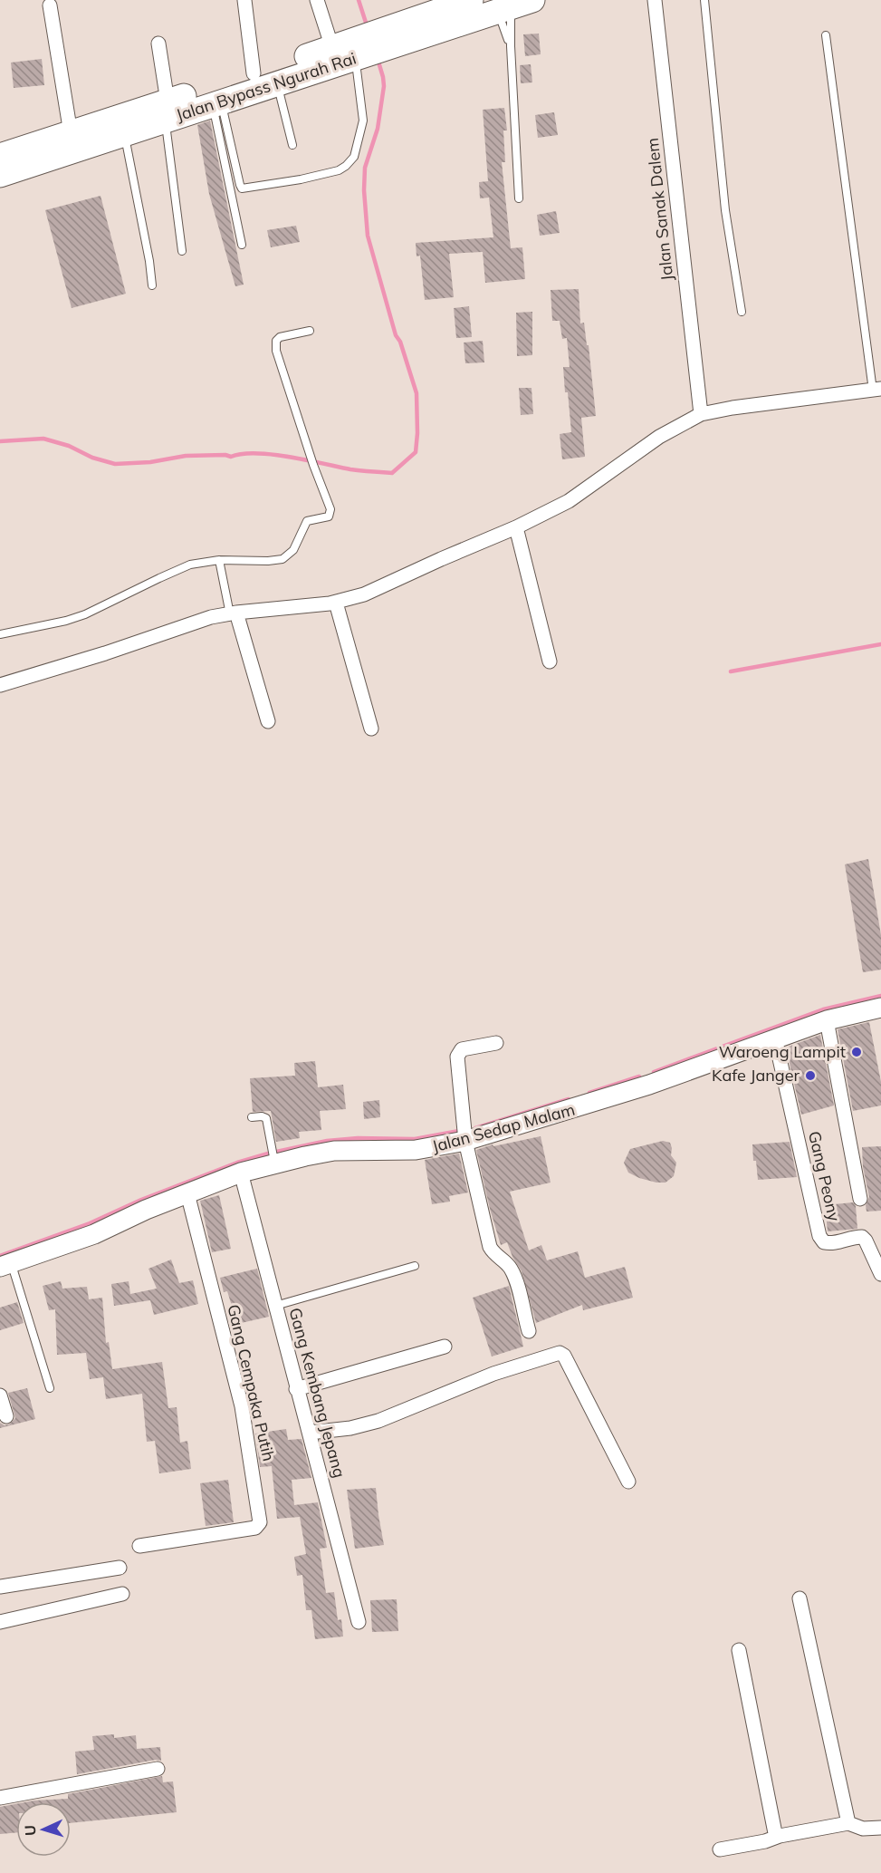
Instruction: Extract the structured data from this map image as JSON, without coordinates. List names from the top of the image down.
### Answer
{
  "streets": {
    "highway": ["Jalan Bypass Ngurah Rai"],
    "street": [
      "Jalan Sanak Dalem",
      "Jalan Sedap Malam",
      "Gang Peony",
      "Gang Cempaka Putih",
      "Gang Kembang Jepang"
    ]
  },
  "crossings": [
    ["Jalan Sedap Malam", "Gang Peony"],
    ["Jalan Sedap Malam", "Gang Cempaka Putih"],
    ["Jalan Sedap Malam", "Gang Kembang Jepang"]
  ],
  "places": ["Waroeng Lampit", "Kafe Janger"],
  "north": "left"
}
